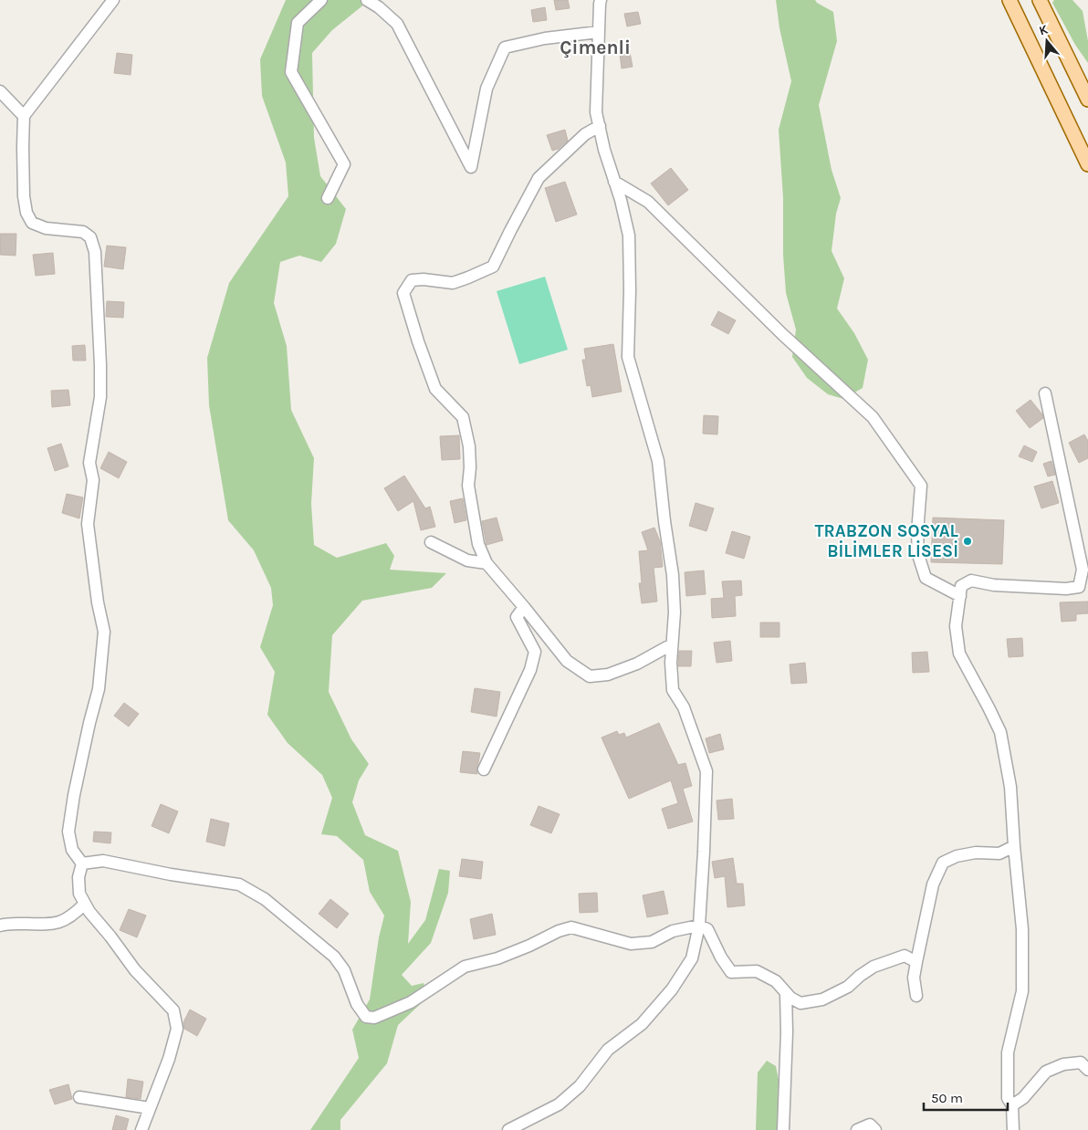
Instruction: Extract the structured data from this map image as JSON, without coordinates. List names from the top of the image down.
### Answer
{
  "districts": ["Çimenli"],
  "places": ["TRABZON SOSYAL BİLİMLER LİSESİ"],
  "scale_bar": "50 m",
  "north": "top"
}
